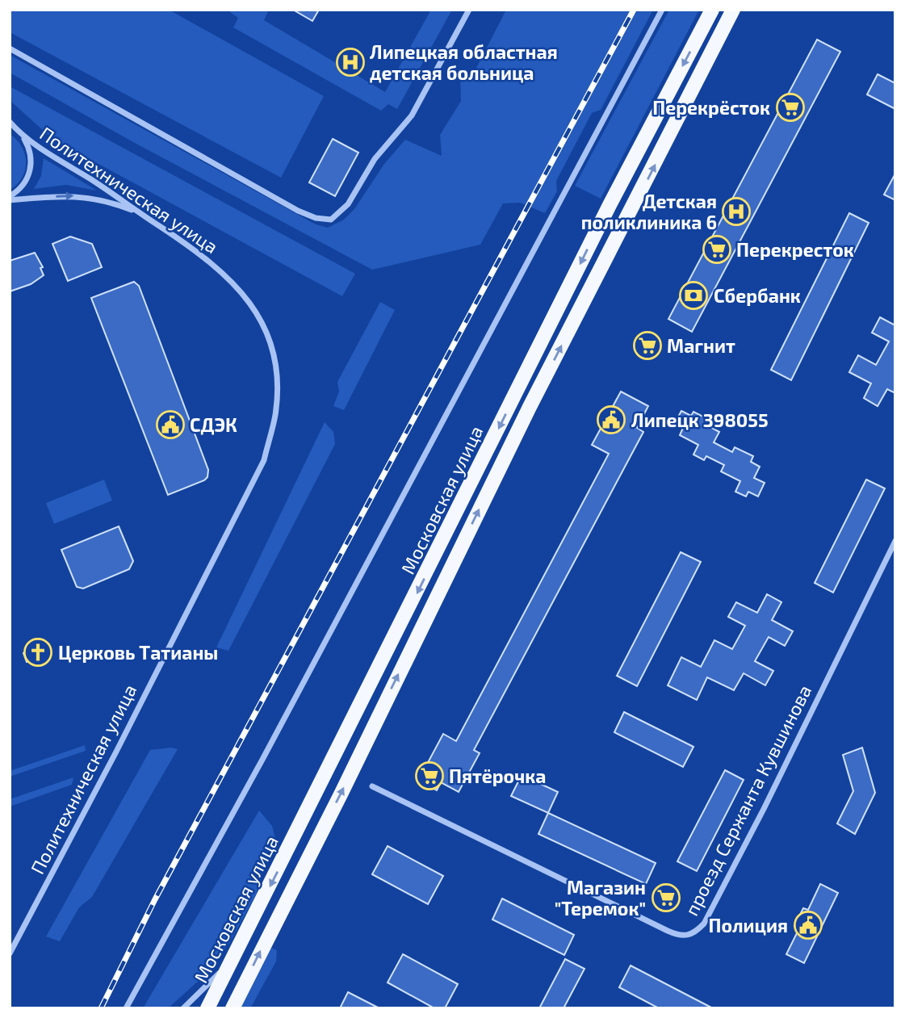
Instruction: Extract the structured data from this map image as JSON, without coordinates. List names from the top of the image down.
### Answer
{
  "streets": {
    "main road": ["Московская улица"],
    "street": ["Политехническая улица", "проезд Сержанта Кувшинова"]
  },
  "places": {
    "hospital": ["Липецкая областная детская больница", "Детская поликлиника 6"],
    "supermarket": [
      "Перекрёсток",
      "Перекресток",
      "Магнит",
      "Пятёрочка",
      "Магазин \"Теремок\""
    ],
    "bank": ["Сбербанк"],
    "public building": ["Липецк 398055", "СДЭК", "Полиция"],
    "church": ["Церковь Татианы"]
  }
}
